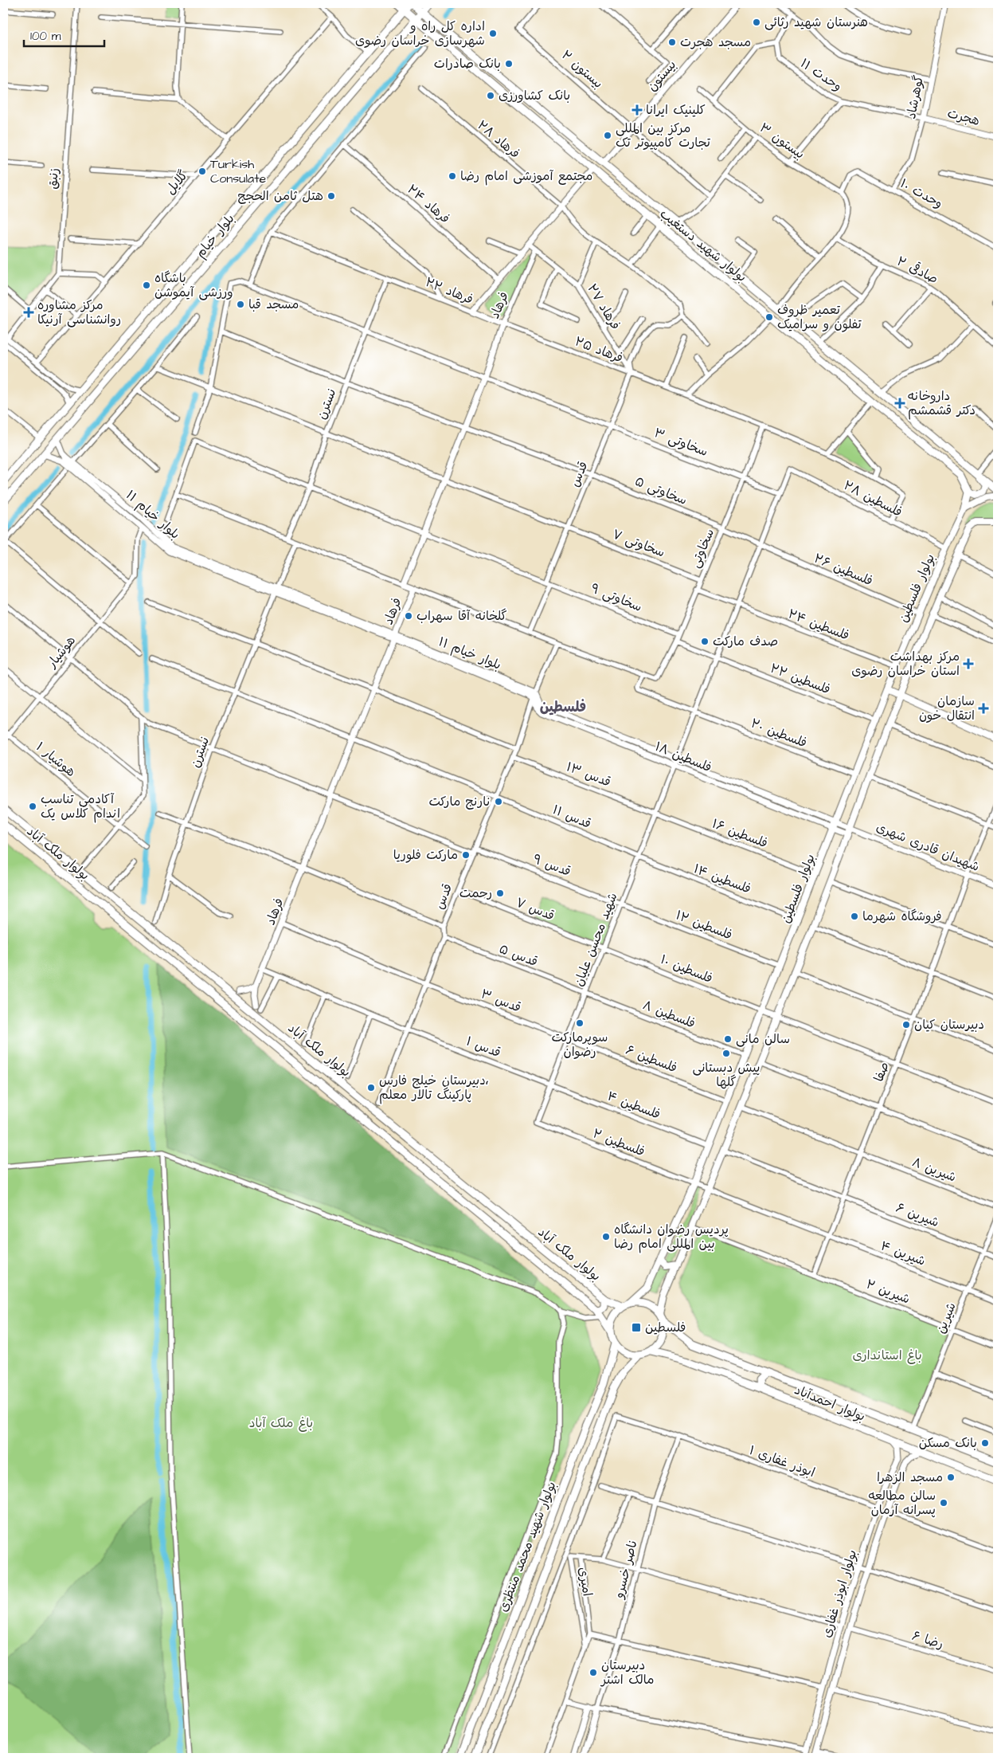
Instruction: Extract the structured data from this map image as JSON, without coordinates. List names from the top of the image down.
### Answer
{
  "streets": {
    "main road": [
      "بلوار خیام",
      "بولوار شهید دستغیب",
      "بولوار فلسطین",
      "بولوار ملک آباد",
      "بولوار احمدآباد",
      "بولوار شهید محمد منتظری"
    ],
    "street": [
      "بیستون ۲",
      "وحدت ۱۱",
      "بیستون",
      "گوهرشاد",
      "هجرت",
      "فرهاد ۲۸",
      "بیستون ۳",
      "زنبق",
      "گلایل",
      "وحدت ۱۰",
      "فرهاد ۲۴",
      "صادقی ۲",
      "فرهاد ۲۲",
      "فرهاد",
      "فرهاد ۲۷",
      "فرهاد ۲۵",
      "نسترن",
      "سخاوتی ۳",
      "قدس",
      "سخاوتی ۵",
      "فلسطین ۲۸",
      "بلوار خیام ۱۱",
      "سخاوتی ۷",
      "سخاوتی",
      "فلسطین ۲۶",
      "سخاوتی ۹",
      "فلسطین ۲۴",
      "هوشیار",
      "فلسطین ۲۲",
      "فلسطین ۲۰",
      "فلسطین ۱۸",
      "هوشیار ۱",
      "قدس ۱۳",
      "قدس ۱۱",
      "فلسطین ۱۶",
      "شهیدان قادری شهری",
      "قدس ۹",
      "فلسطین ۱۴",
      "قدس ۷",
      "فلسطین ۱۲",
      "شهید محسن علیان",
      "قدس ۵",
      "فلسطین ۱۰",
      "قدس ۳",
      "فلسطین ۸",
      "قدس ۱",
      "فلسطین ۶",
      "صفا",
      "فلسطین ۴",
      "فلسطین ۲",
      "شیرین ۸",
      "شیرین ۶",
      "شیرین ۴",
      "شیرین ۲",
      "شیرین",
      "ابوذر غفاری ۱",
      "ناصر خسرو",
      "امیری",
      "بولوار ابوذر غفاری",
      "رضا ۶"
    ]
  },
  "crossings": [
    ["بیستون ۲", "بیستون"],
    ["وحدت ۱۱", "گوهرشاد"],
    ["وحدت ۱۱", "هجرت"],
    ["بیستون", "بولوار شهید دستغیب"],
    ["گوهرشاد", "هجرت"],
    ["گوهرشاد", "وحدت ۱۰"],
    ["فرهاد ۲۸", "فرهاد"],
    ["فرهاد ۲۸", "قدس"],
    ["بیستون ۳", "وحدت ۱۰"],
    ["فرهاد ۲۴", "فرهاد"],
    ["بلوار خیام", "بولوار شهید دستغیب"],
    ["بلوار خیام", "بلوار خیام ۱۱"],
    ["بولوار شهید دستغیب", "فرهاد"],
    ["فرهاد ۲۲", "فرهاد"],
    ["فرهاد ۲۲", "فرهاد ۲۵"],
    ["فرهاد ۲۲", "نسترن"],
    ["فرهاد", "فرهاد ۲۷"],
    ["فرهاد", "فرهاد ۲۵"],
    ["فرهاد", "سخاوتی ۳"],
    ["فرهاد", "سخاوتی ۵"],
    ["فرهاد", "بلوار خیام ۱۱"],
    ["فرهاد", "سخاوتی ۷"],
    ["فرهاد", "سخاوتی ۹"],
    ["فرهاد", "قدس ۱۱"],
    ["فرهاد", "قدس ۹"],
    ["فرهاد", "قدس ۳"],
    ["فرهاد", "قدس ۱"],
    ["فرهاد ۲۷", "فرهاد ۲۵"],
    ["فرهاد ۲۷", "قدس"],
    ["فرهاد ۲۵", "قدس"],
    ["فرهاد ۲۵", "سخاوتی"],
    ["نسترن", "سخاوتی ۳"],
    ["نسترن", "سخاوتی ۵"],
    ["نسترن", "بلوار خیام ۱۱"],
    ["نسترن", "سخاوتی ۷"],
    ["نسترن", "سخاوتی ۹"],
    ["نسترن", "قدس ۱۱"],
    ["نسترن", "قدس ۹"],
    ["سخاوتی ۳", "قدس"],
    ["سخاوتی ۳", "سخاوتی ۵"],
    ["سخاوتی ۳", "سخاوتی"],
    ["سخاوتی ۳", "شهید محسن علیان"],
    ["قدس", "سخاوتی ۵"],
    ["قدس", "بلوار خیام ۱۱"],
    ["قدس", "سخاوتی ۷"],
    ["قدس", "سخاوتی ۹"],
    ["قدس", "فلسطین ۱۸"],
    ["قدس", "قدس ۱۳"],
    ["قدس", "قدس ۱۱"],
    ["قدس", "قدس ۹"],
    ["قدس", "قدس ۷"],
    ["قدس", "قدس ۵"],
    ["قدس", "قدس ۳"],
    ["قدس", "قدس ۱"],
    ["سخاوتی ۵", "سخاوتی"],
    ["سخاوتی ۵", "فلسطین ۲۶"],
    ["سخاوتی ۵", "شهید محسن علیان"],
    ["فلسطین ۲۸", "بولوار فلسطین"],
    ["فلسطین ۲۸", "شهید محسن علیان"],
    ["بلوار خیام ۱۱", "هوشیار"],
    ["بلوار خیام ۱۱", "فلسطین ۱۸"],
    ["سخاوتی ۷", "سخاوتی"],
    ["سخاوتی", "سخاوتی ۹"],
    ["سخاوتی", "فلسطین ۲۴"],
    ["سخاوتی", "فلسطین ۲۲"],
    ["سخاوتی", "فلسطین ۲۰"],
    ["فلسطین ۲۶", "بولوار فلسطین"],
    ["فلسطین ۲۶", "شهید محسن علیان"],
    ["بولوار فلسطین", "فلسطین ۲۲"],
    ["بولوار فلسطین", "فلسطین ۲۰"],
    ["بولوار فلسطین", "فلسطین ۱۸"],
    ["بولوار فلسطین", "فلسطین ۱۶"],
    ["بولوار فلسطین", "شهیدان قادری شهری"],
    ["بولوار فلسطین", "بولوار ملک آباد"],
    ["بولوار فلسطین", "فلسطین ۱۴"],
    ["بولوار فلسطین", "فلسطین ۱۲"],
    ["بولوار فلسطین", "فلسطین ۱۰"],
    ["بولوار فلسطین", "فلسطین ۸"],
    ["بولوار فلسطین", "فلسطین ۶"],
    ["بولوار فلسطین", "فلسطین ۴"],
    ["بولوار فلسطین", "فلسطین ۲"],
    ["بولوار فلسطین", "شیرین ۸"],
    ["بولوار فلسطین", "شیرین ۶"],
    ["بولوار فلسطین", "شیرین ۴"],
    ["بولوار فلسطین", "شیرین ۲"],
    ["بولوار فلسطین", "بولوار احمدآباد"],
    ["بولوار فلسطین", "بولوار شهید محمد منتظری"],
    ["فلسطین ۲۴", "شهید محسن علیان"],
    ["هوشیار", "هوشیار ۱"],
    ["هوشیار", "قدس ۹"],
    ["فلسطین ۲۲", "شهید محسن علیان"],
    ["فلسطین ۲۰", "شهید محسن علیان"],
    ["فلسطین ۱۸", "شهیدان قادری شهری"],
    ["فلسطین ۱۸", "شهید محسن علیان"],
    ["قدس ۱۳", "فلسطین ۱۶"],
    ["قدس ۱۳", "شهید محسن علیان"],
    ["قدس ۱۱", "فلسطین ۱۴"],
    ["قدس ۱۱", "شهید محسن علیان"],
    ["فلسطین ۱۶", "شهید محسن علیان"],
    ["شهیدان قادری شهری", "صفا"],
    ["بولوار ملک آباد", "بولوار احمدآباد"],
    ["بولوار ملک آباد", "بولوار شهید محمد منتظری"],
    ["قدس ۹", "فلسطین ۱۲"],
    ["قدس ۹", "شهید محسن علیان"],
    ["فلسطین ۱۴", "شهید محسن علیان"],
    ["قدس ۷", "شهید محسن علیان"],
    ["قدس ۷", "فلسطین ۱۰"],
    ["فلسطین ۱۲", "شهید محسن علیان"],
    ["شهید محسن علیان", "قدس ۵"],
    ["شهید محسن علیان", "فلسطین ۱۰"],
    ["شهید محسن علیان", "قدس ۳"],
    ["شهید محسن علیان", "فلسطین ۸"],
    ["شهید محسن علیان", "قدس ۱"],
    ["شهید محسن علیان", "فلسطین ۶"],
    ["شهید محسن علیان", "فلسطین ۴"],
    ["شهید محسن علیان", "فلسطین ۲"],
    ["قدس ۵", "فلسطین ۸"],
    ["قدس ۳", "فلسطین ۶"],
    ["قدس ۱", "فلسطین ۴"],
    ["صفا", "شیرین ۸"],
    ["صفا", "شیرین ۶"],
    ["صفا", "شیرین ۴"],
    ["صفا", "شیرین ۲"],
    ["فلسطین ۲", "شیرین ۴"],
    ["شیرین ۶", "شیرین"],
    ["شیرین ۴", "شیرین"],
    ["شیرین ۲", "شیرین"],
    ["شیرین", "بولوار احمدآباد"],
    ["بولوار احمدآباد", "بولوار شهید محمد منتظری"],
    ["ابوذر غفاری ۱", "ناصر خسرو"],
    ["ابوذر غفاری ۱", "بولوار ابوذر غفاری"],
    ["بولوار ابوذر غفاری", "رضا ۶"]
  ],
  "districts": ["فلسطین"],
  "parks": ["باغ استانداری", "باغ ملک آباد"],
  "places": {
    "other": [
      "هنرستان شهید رثائی",
      "اداره کل راه و شهرسازی خراسان رضوی",
      "مسجد هجرت",
      "بانک صادرات",
      "بانک کشاورزی",
      "مرکز بین المللی تجارت کامپیوتر تک",
      "Turkish Consulate",
      "مجتمع آموزشی امام رضا",
      "هتل ثامن الحجج",
      "باشگاه ورزشی آیموشن",
      "مسجد قبا",
      "تعمیر ظروف تفلون و سرامیک",
      "گلخانه آقا سهراب",
      "صدف مارکت",
      "نارنج مارکت",
      "آکادمی تناسب اندام کلاس یک",
      "مارکت فلوریا",
      "رحمت",
      "فروشگاه شهرما",
      "سوپرمارکت رضوان",
      "دبیرستان کیان",
      "سالن مانی",
      "پیش دبستانی گلها",
      "دبیرستان خیلج فارس، پارکینگ تالار معلم",
      "پردیس رضوان دانشگاه بین المللی امام رضا",
      "بانک مسکن",
      "مسجد الزهرا",
      "سالن مطالعه پسرانه آرمان",
      "دبیرستان مالک اشتر"
    ],
    "health": [
      "کلینیک ایرانا",
      "مرکز مشاوره روانشناسی آرنیکا",
      "داروخانه دکتر قشمشم",
      "مرکز بهداشت استان خراسان رضوی",
      "سازمان انتقال خون"
    ],
    "transit": ["فلسطین"]
  },
  "scale_bar": "100 m"
}
